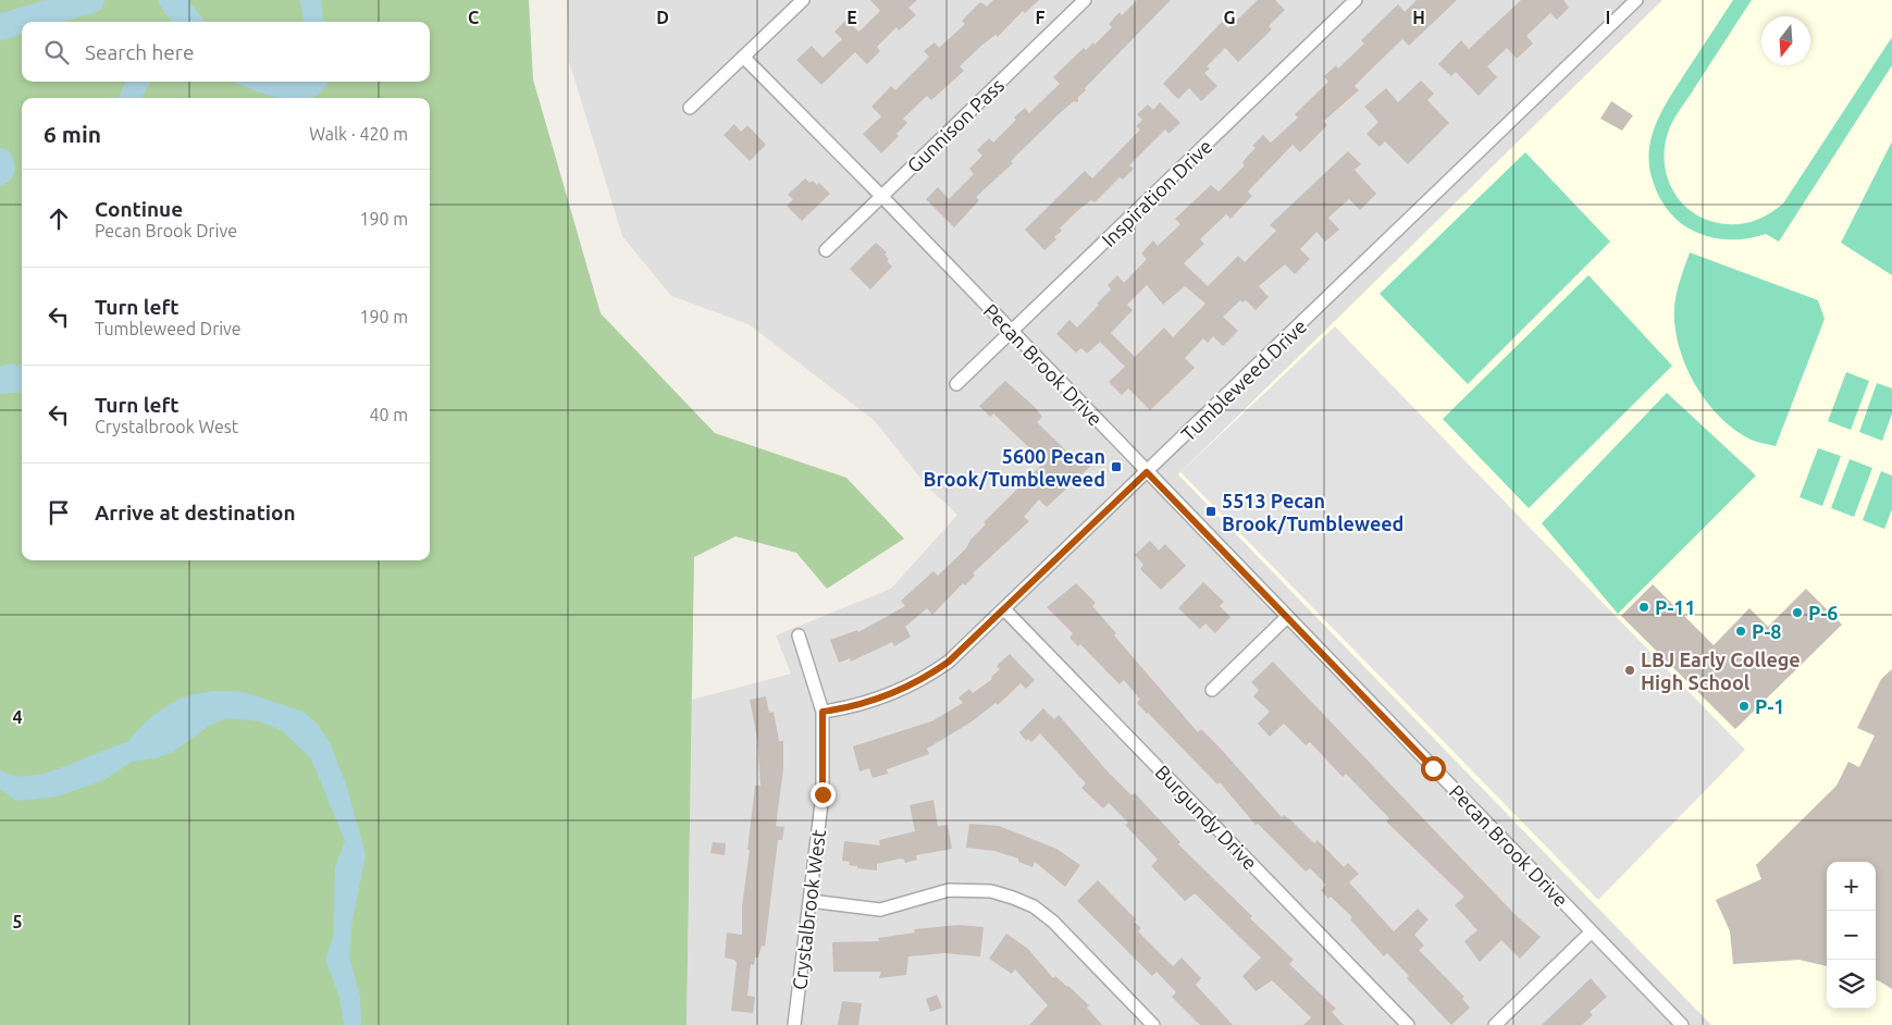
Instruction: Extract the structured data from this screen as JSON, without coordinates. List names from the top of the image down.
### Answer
{
  "streets": {
    "street": [
      "Gunnison Pass",
      "Inspiration Drive",
      "Pecan Brook Drive",
      "Tumbleweed Drive",
      "Burgundy Drive",
      "Crystalbrook West"
    ]
  },
  "crossings": [
    ["Gunnison Pass", "Pecan Brook Drive"],
    ["Inspiration Drive", "Pecan Brook Drive"],
    ["Pecan Brook Drive", "Tumbleweed Drive"],
    ["Tumbleweed Drive", "Burgundy Drive"],
    ["Tumbleweed Drive", "Crystalbrook West"]
  ],
  "places": {
    "transit": ["5600 Pecan Brook/Tumbleweed", "5513 Pecan Brook/Tumbleweed"],
    "other": [
      "P-11",
      "P-6",
      "P-8",
      "LBJ Early College High School",
      "P-1"
    ]
  },
  "north": "bottom",
  "page": {
    "search": "Search here",
    "heading": ["6 min", "Walk · 420 m"],
    "list": [
      ["Continue", "Pecan Brook Drive", "190 m"],
      ["Turn left", "Tumbleweed Drive", "190 m"],
      ["Turn left", "Crystalbrook West", "40 m"],
      "Arrive at destination"
    ],
    "map_buttons": ["+", "−"]
  },
  "grid": {
    "columns": [
      "C",
      "D",
      "E",
      "F",
      "G",
      "H",
      "I"
    ],
    "rows": ["4", "5"]
  }
}
